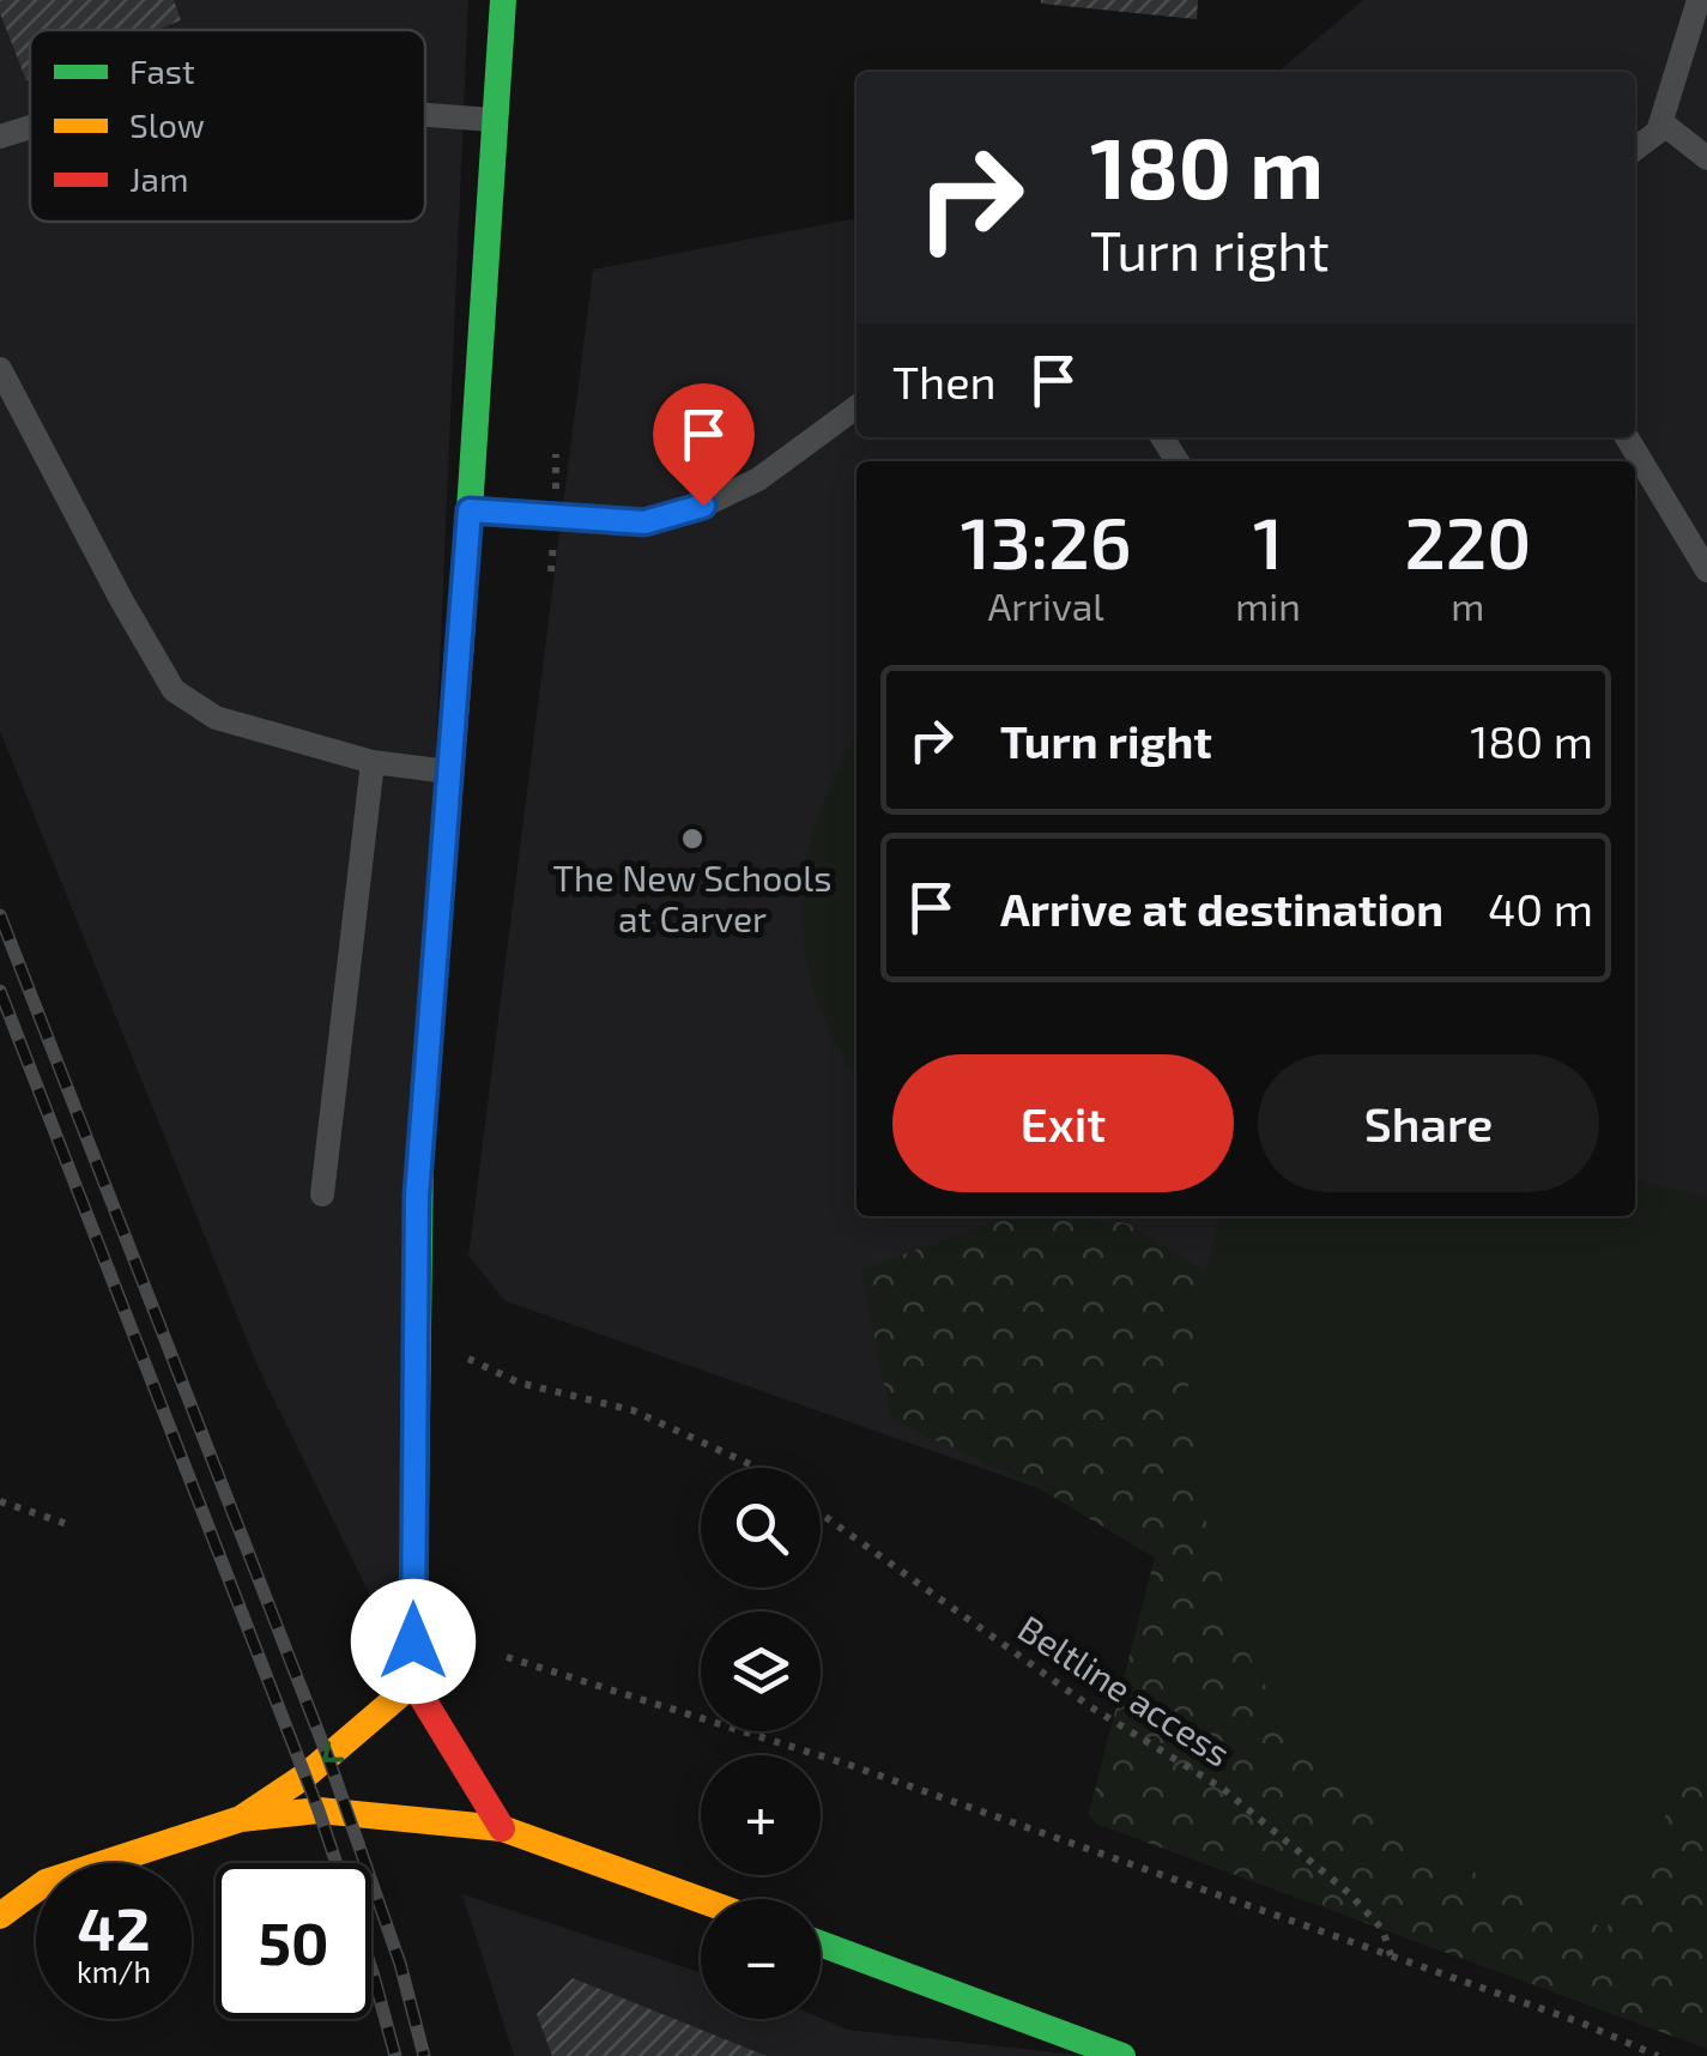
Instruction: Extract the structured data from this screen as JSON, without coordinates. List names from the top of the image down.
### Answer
{
  "streets": {
    "path": ["Beltline access"]
  },
  "places": ["The New Schools at Carver"],
  "legend": ["Fast", "Slow", "Jam"],
  "page": {
    "turn": ["180 m", "Turn right"],
    "then": "Then",
    "eta": [
      "13:26",
      "Arrival",
      "1",
      "min",
      "220",
      "m"
    ],
    "list": [
      {
        "name": "Turn right",
        "value": "180 m"
      },
      {
        "name": "Arrive at destination",
        "value": "40 m"
      }
    ],
    "buttons": ["Exit", "Share"],
    "map_buttons": ["+", "−"],
    "speed": "42 km/h",
    "limit": "50"
  }
}
